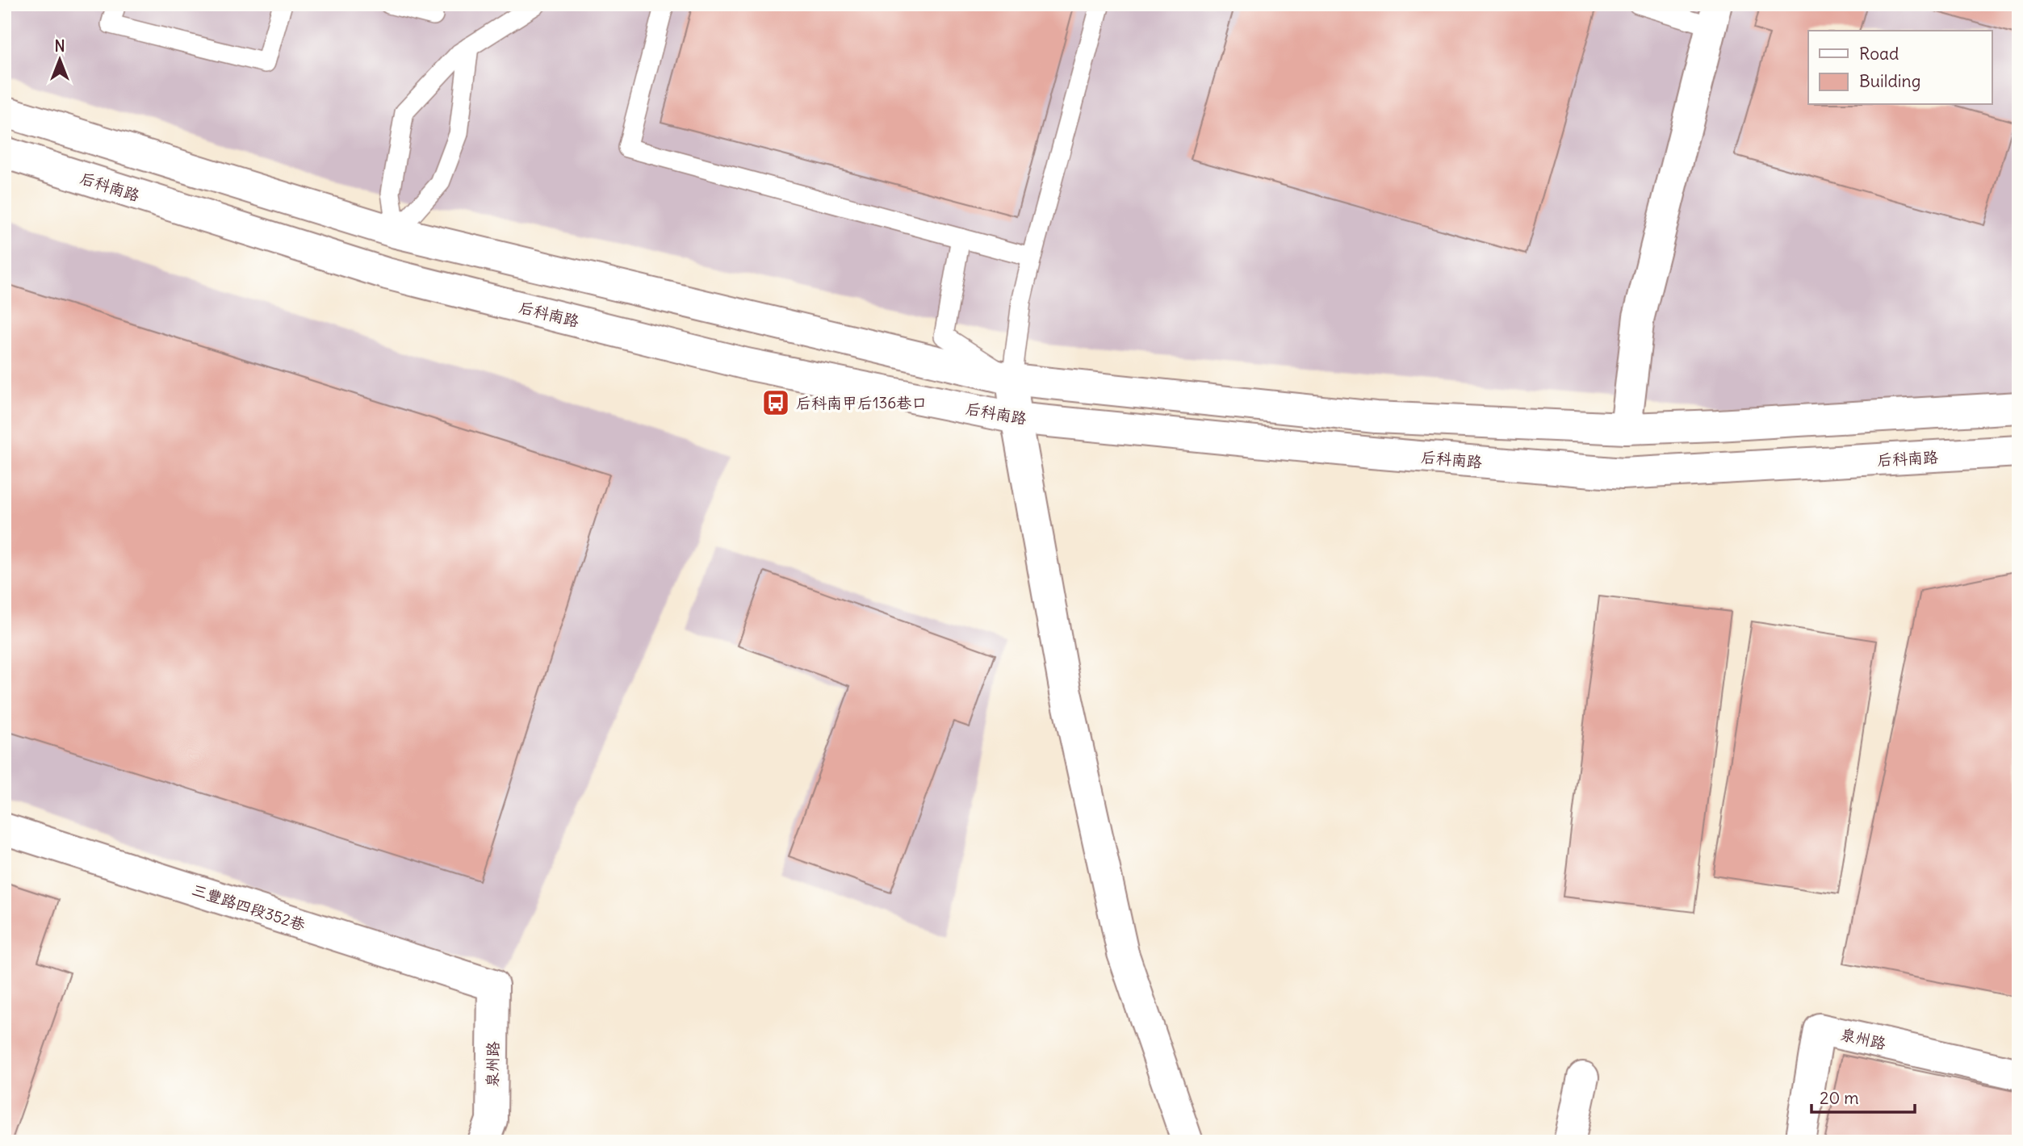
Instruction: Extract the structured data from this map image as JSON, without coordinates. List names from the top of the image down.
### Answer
{
  "streets": {
    "street": ["后科南路", "三豐路四段352巷", "泉州路"]
  },
  "crossings": [
    ["三豐路四段352巷", "泉州路"]
  ],
  "places": {
    "bus stop": ["后科南甲后136巷口"]
  },
  "legend": ["Road", "Building"],
  "scale_bar": "20 m",
  "north": "top"
}
